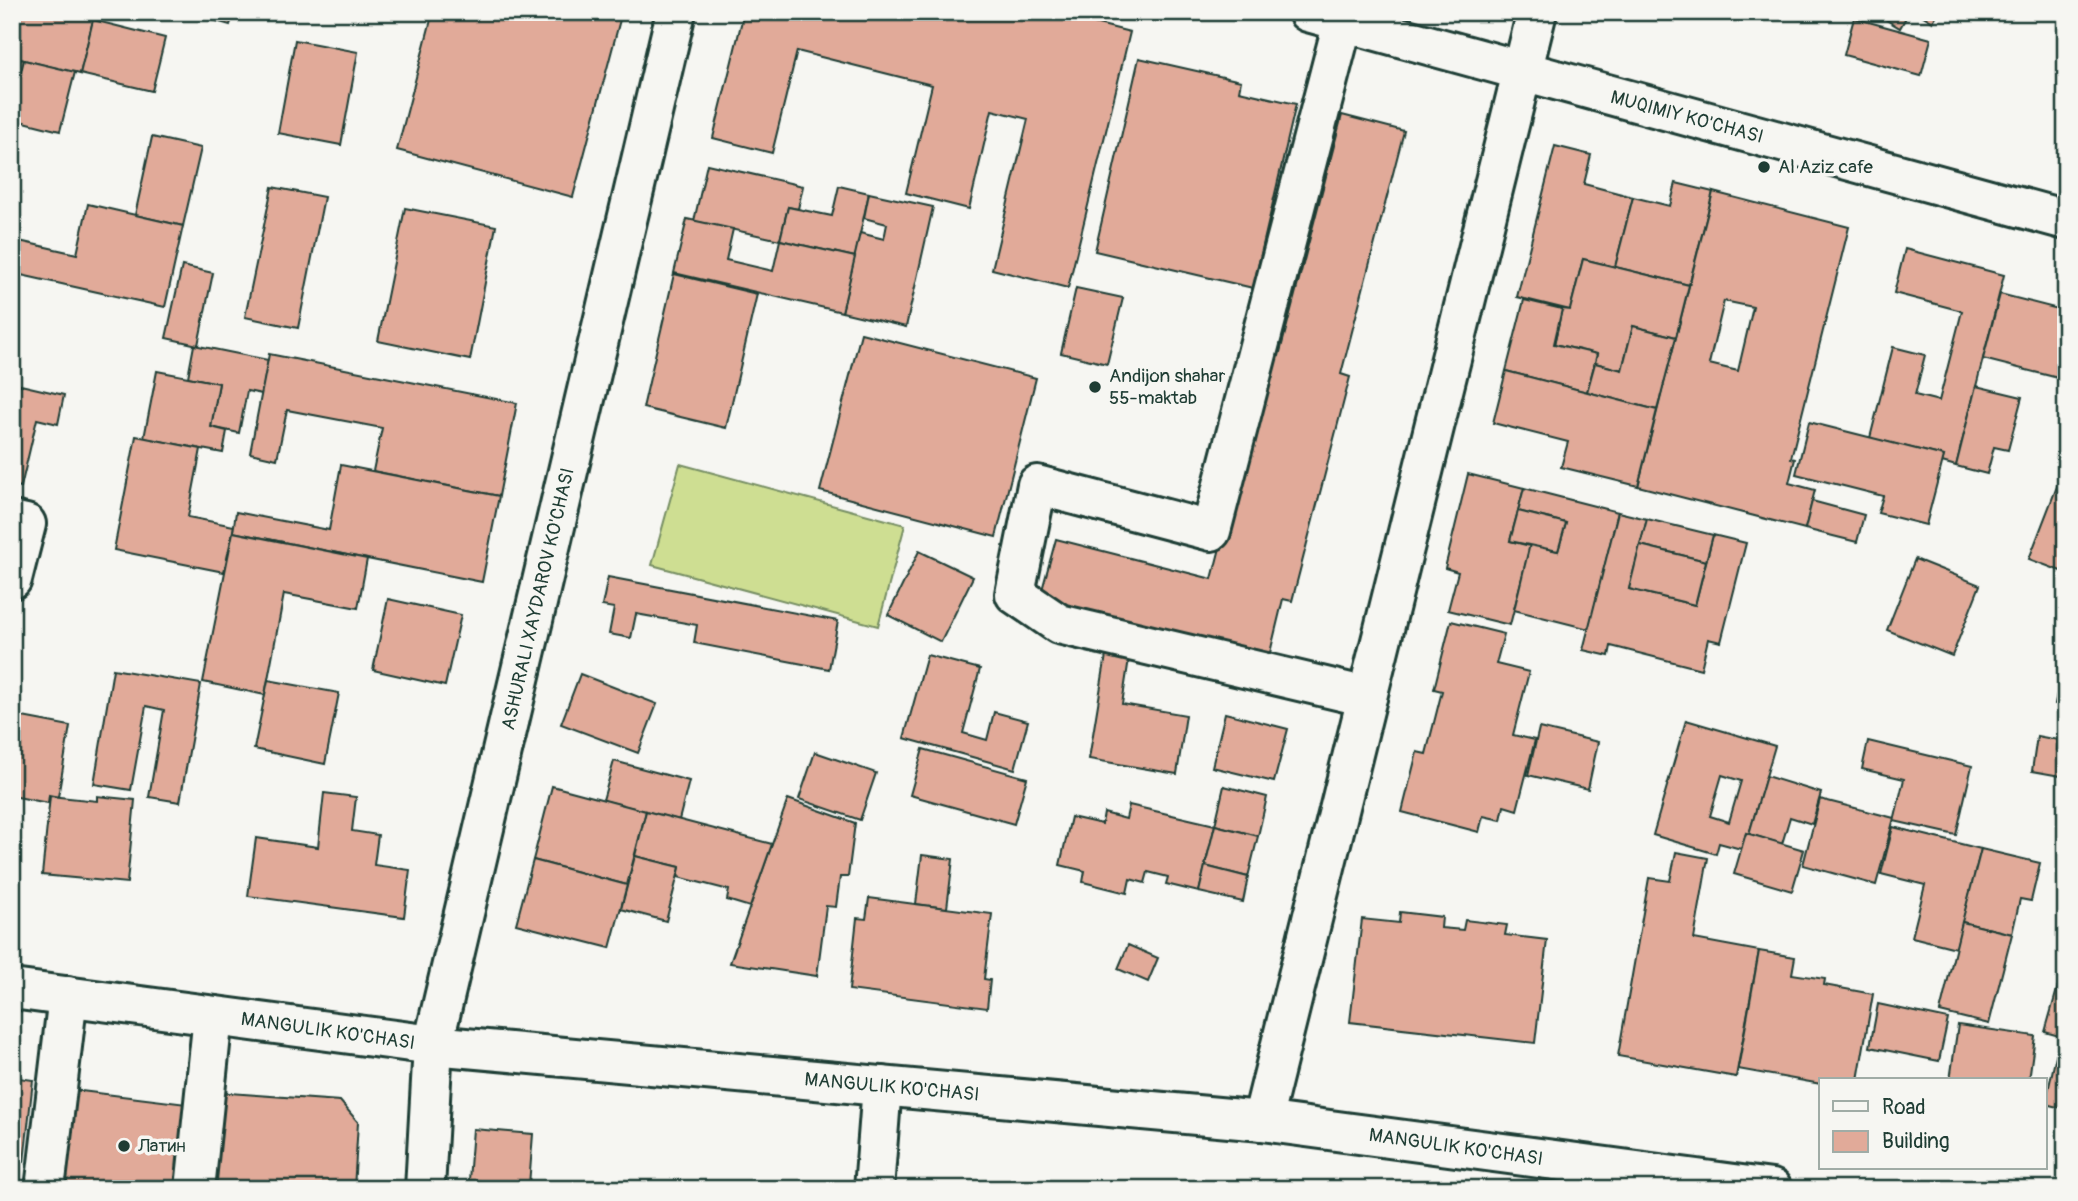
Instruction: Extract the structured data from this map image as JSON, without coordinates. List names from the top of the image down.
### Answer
{
  "streets": {
    "street": ["MUQIMIY KO'CHASI", "ASHURALI XAYDAROV KO'CHASI", "MANGULIK KO'CHASI"]
  },
  "crossings": [
    ["ASHURALI XAYDAROV KO'CHASI", "MANGULIK KO'CHASI"]
  ],
  "places": ["Al Aziz cafe", "Andijon shahar 55-maktab", "Латин"],
  "legend": ["Road", "Building"]
}
